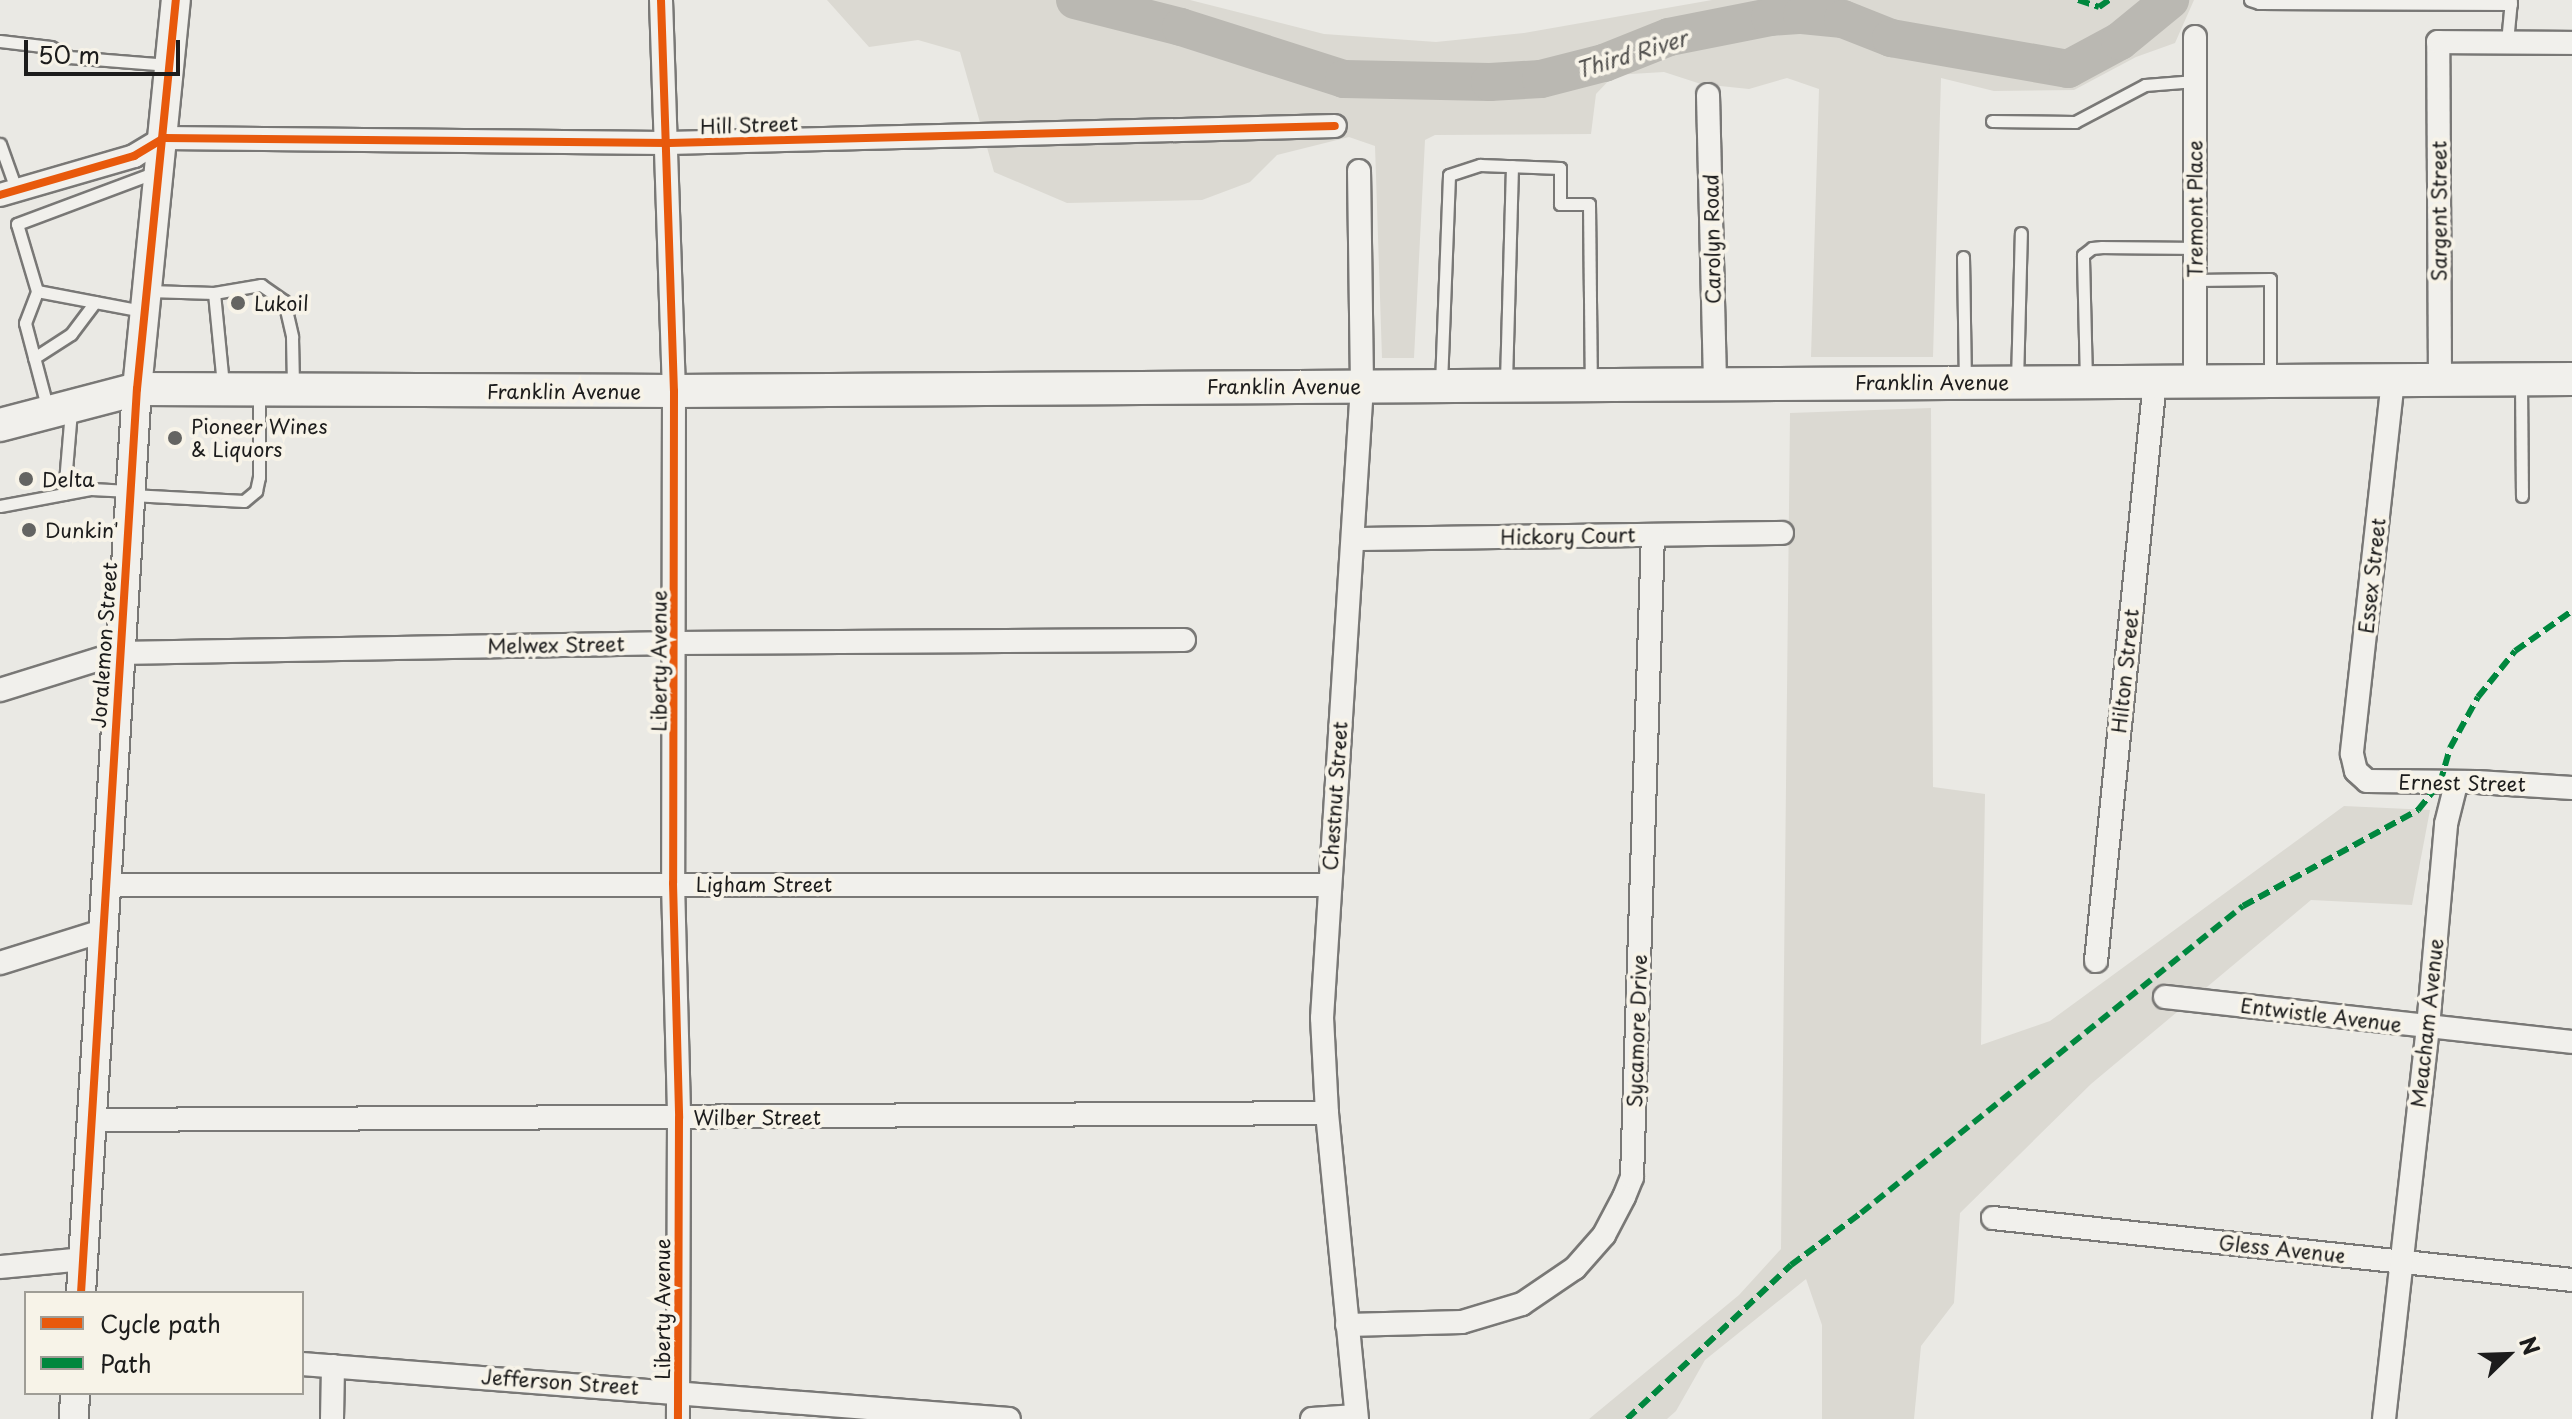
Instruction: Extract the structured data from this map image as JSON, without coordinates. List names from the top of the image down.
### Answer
{
  "streets": {
    "main road": ["Franklin Avenue"],
    "street": [
      "Hill Street",
      "Tremont Place",
      "Sargent Street",
      "Carolyn Road",
      "Hickory Court",
      "Essex Street",
      "Joralemon Street",
      "Melwex Street",
      "Liberty Avenue",
      "Hilton Street",
      "Ernest Street",
      "Chestnut Street",
      "Ligham Street",
      "Entwistle Avenue",
      "Meacham Avenue",
      "Sycamore Drive",
      "Wilber Street",
      "Gless Avenue",
      "Jefferson Street"
    ]
  },
  "crossings": [
    ["Hill Street", "Joralemon Street"],
    ["Hill Street", "Liberty Avenue"],
    ["Tremont Place", "Franklin Avenue"],
    ["Sargent Street", "Franklin Avenue"],
    ["Carolyn Road", "Franklin Avenue"],
    ["Franklin Avenue", "Essex Street"],
    ["Franklin Avenue", "Joralemon Street"],
    ["Franklin Avenue", "Liberty Avenue"],
    ["Franklin Avenue", "Hilton Street"],
    ["Franklin Avenue", "Chestnut Street"],
    ["Hickory Court", "Chestnut Street"],
    ["Hickory Court", "Sycamore Drive"],
    ["Essex Street", "Ernest Street"],
    ["Joralemon Street", "Melwex Street"],
    ["Joralemon Street", "Ligham Street"],
    ["Joralemon Street", "Wilber Street"],
    ["Melwex Street", "Liberty Avenue"],
    ["Liberty Avenue", "Ligham Street"],
    ["Liberty Avenue", "Wilber Street"],
    ["Liberty Avenue", "Jefferson Street"],
    ["Ernest Street", "Meacham Avenue"],
    ["Chestnut Street", "Ligham Street"],
    ["Chestnut Street", "Sycamore Drive"],
    ["Chestnut Street", "Wilber Street"],
    ["Entwistle Avenue", "Meacham Avenue"],
    ["Meacham Avenue", "Gless Avenue"]
  ],
  "water": ["Third River"],
  "places": [
    "Lukoil",
    "Pioneer Wines & Liquors",
    "Delta",
    "Dunkin'"
  ],
  "legend": ["Cycle path", "Path"],
  "scale_bar": "50 m",
  "north": "top right"
}
